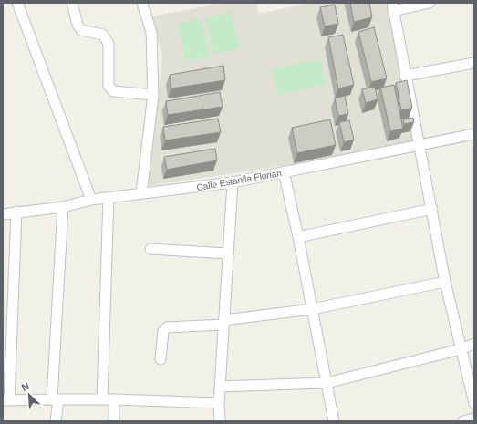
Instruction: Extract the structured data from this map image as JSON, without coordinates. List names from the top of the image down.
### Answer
{
  "streets": {
    "street": ["Calle Estanila Florián"]
  },
  "north": "top left"
}
